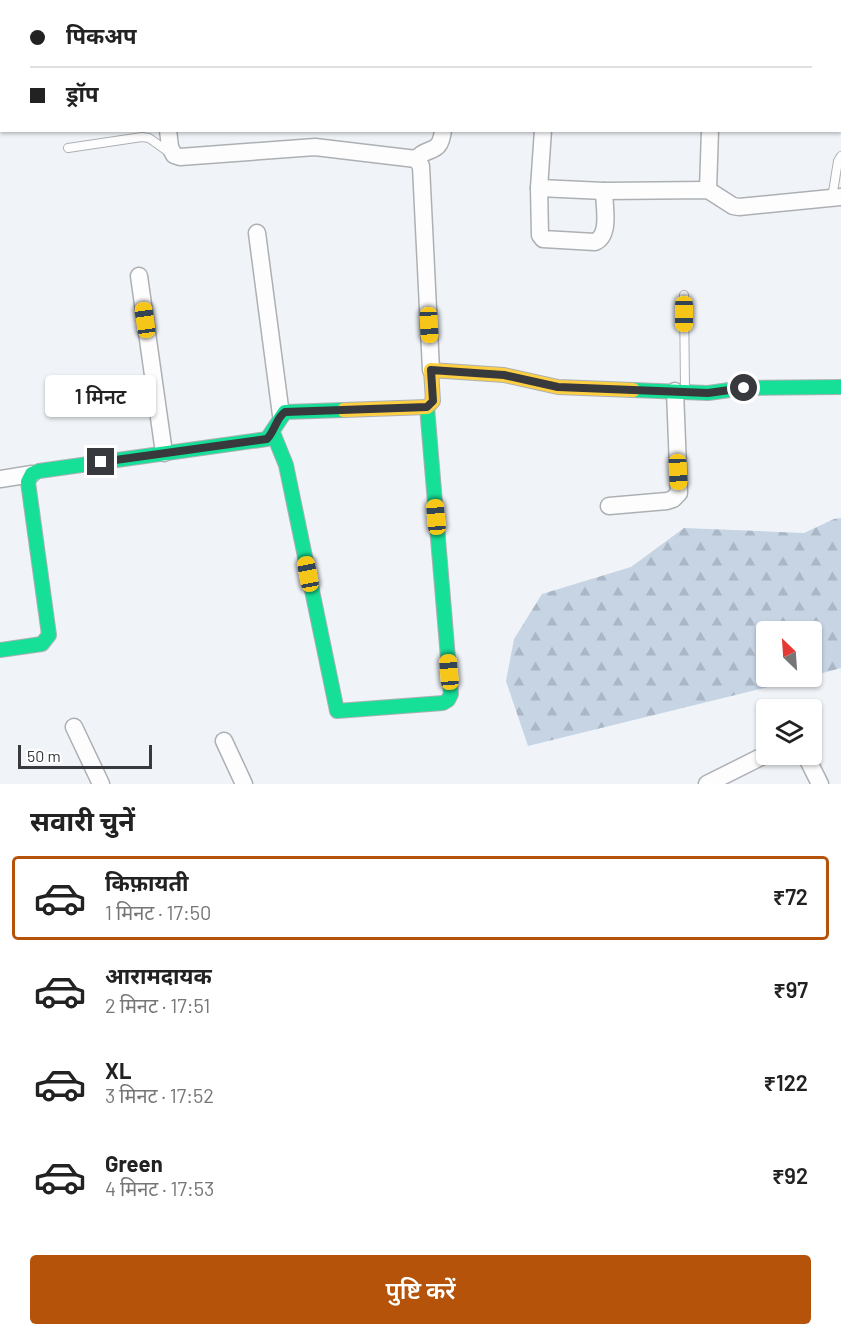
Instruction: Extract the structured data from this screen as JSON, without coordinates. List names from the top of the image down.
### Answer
{
  "scale_bar": "50 m",
  "north": "top left",
  "page": {
    "banner": ["पिकअप", "ड्रॉप"],
    "bubble": "1 मिनट",
    "scale": "50 m",
    "heading": "सवारी चुनें",
    "list": [
      {
        "name": "किफ़ायती",
        "note": "1 मिनट · 17:50",
        "value": "₹72"
      },
      {
        "name": "आरामदायक",
        "note": "2 मिनट · 17:51",
        "value": "₹97"
      },
      {
        "name": "XL",
        "note": "3 मिनट · 17:52",
        "value": "₹122"
      },
      {
        "name": "Green",
        "note": "4 मिनट · 17:53",
        "value": "₹92"
      }
    ],
    "buttons": "पुष्टि करें"
  }
}
